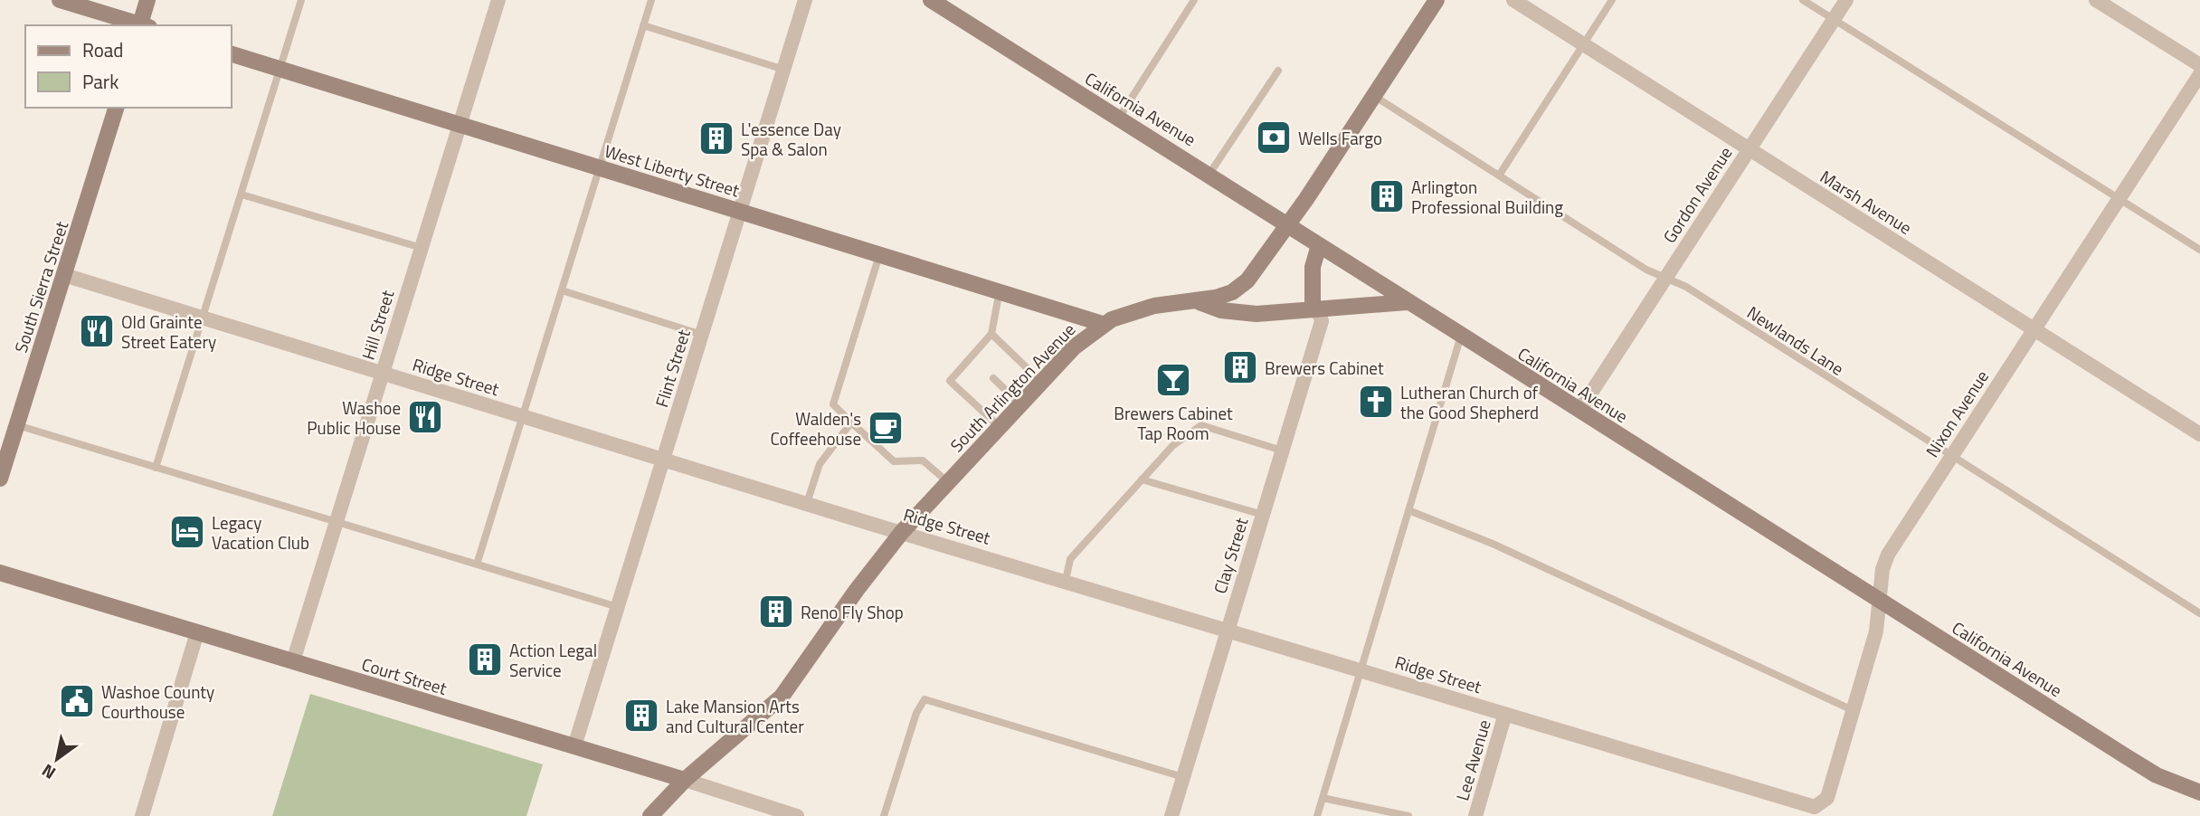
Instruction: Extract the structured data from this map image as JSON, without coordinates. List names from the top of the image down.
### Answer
{
  "streets": {
    "main road": [
      "California Avenue",
      "West Liberty Street",
      "South Sierra Street",
      "South Arlington Avenue",
      "Court Street"
    ],
    "street": [
      "Gordon Avenue",
      "Marsh Avenue",
      "Hill Street",
      "Flint Street",
      "Ridge Street",
      "Nixon Avenue",
      "Clay Street",
      "Lee Avenue"
    ],
    "lane": ["Newlands Lane"]
  },
  "crossings": [
    ["California Avenue", "Gordon Avenue"],
    ["California Avenue", "South Arlington Avenue"],
    ["California Avenue", "Nixon Avenue"],
    ["West Liberty Street", "Hill Street"],
    ["West Liberty Street", "Flint Street"],
    ["West Liberty Street", "South Arlington Avenue"],
    ["Gordon Avenue", "Marsh Avenue"],
    ["Gordon Avenue", "Newlands Lane"],
    ["Marsh Avenue", "Nixon Avenue"],
    ["South Sierra Street", "Ridge Street"],
    ["Hill Street", "Ridge Street"],
    ["Hill Street", "Court Street"],
    ["Newlands Lane", "South Arlington Avenue"],
    ["Newlands Lane", "Nixon Avenue"],
    ["Flint Street", "Ridge Street"],
    ["Flint Street", "Court Street"],
    ["Ridge Street", "South Arlington Avenue"],
    ["Ridge Street", "Nixon Avenue"],
    ["Ridge Street", "Clay Street"],
    ["Ridge Street", "Lee Avenue"],
    ["South Arlington Avenue", "Court Street"]
  ],
  "places": {
    "bank": ["Wells Fargo"],
    "building": [
      "L'essence Day Spa & Salon",
      "Arlington Professional Building",
      "Brewers Cabinet",
      "Reno Fly Shop",
      "Action Legal Service",
      "Lake Mansion Arts and Cultural Center"
    ],
    "restaurant": ["Old Grainte Street Eatery", "Washoe Public House"],
    "bar": ["Brewers Cabinet Tap Room"],
    "church": ["Lutheran Church of the Good Shepherd"],
    "cafe": ["Walden's Coffeehouse"],
    "hotel": ["Legacy Vacation Club"],
    "public building": ["Washoe County Courthouse"]
  },
  "legend": ["Road", "Park"],
  "north": "bottom left"
}
